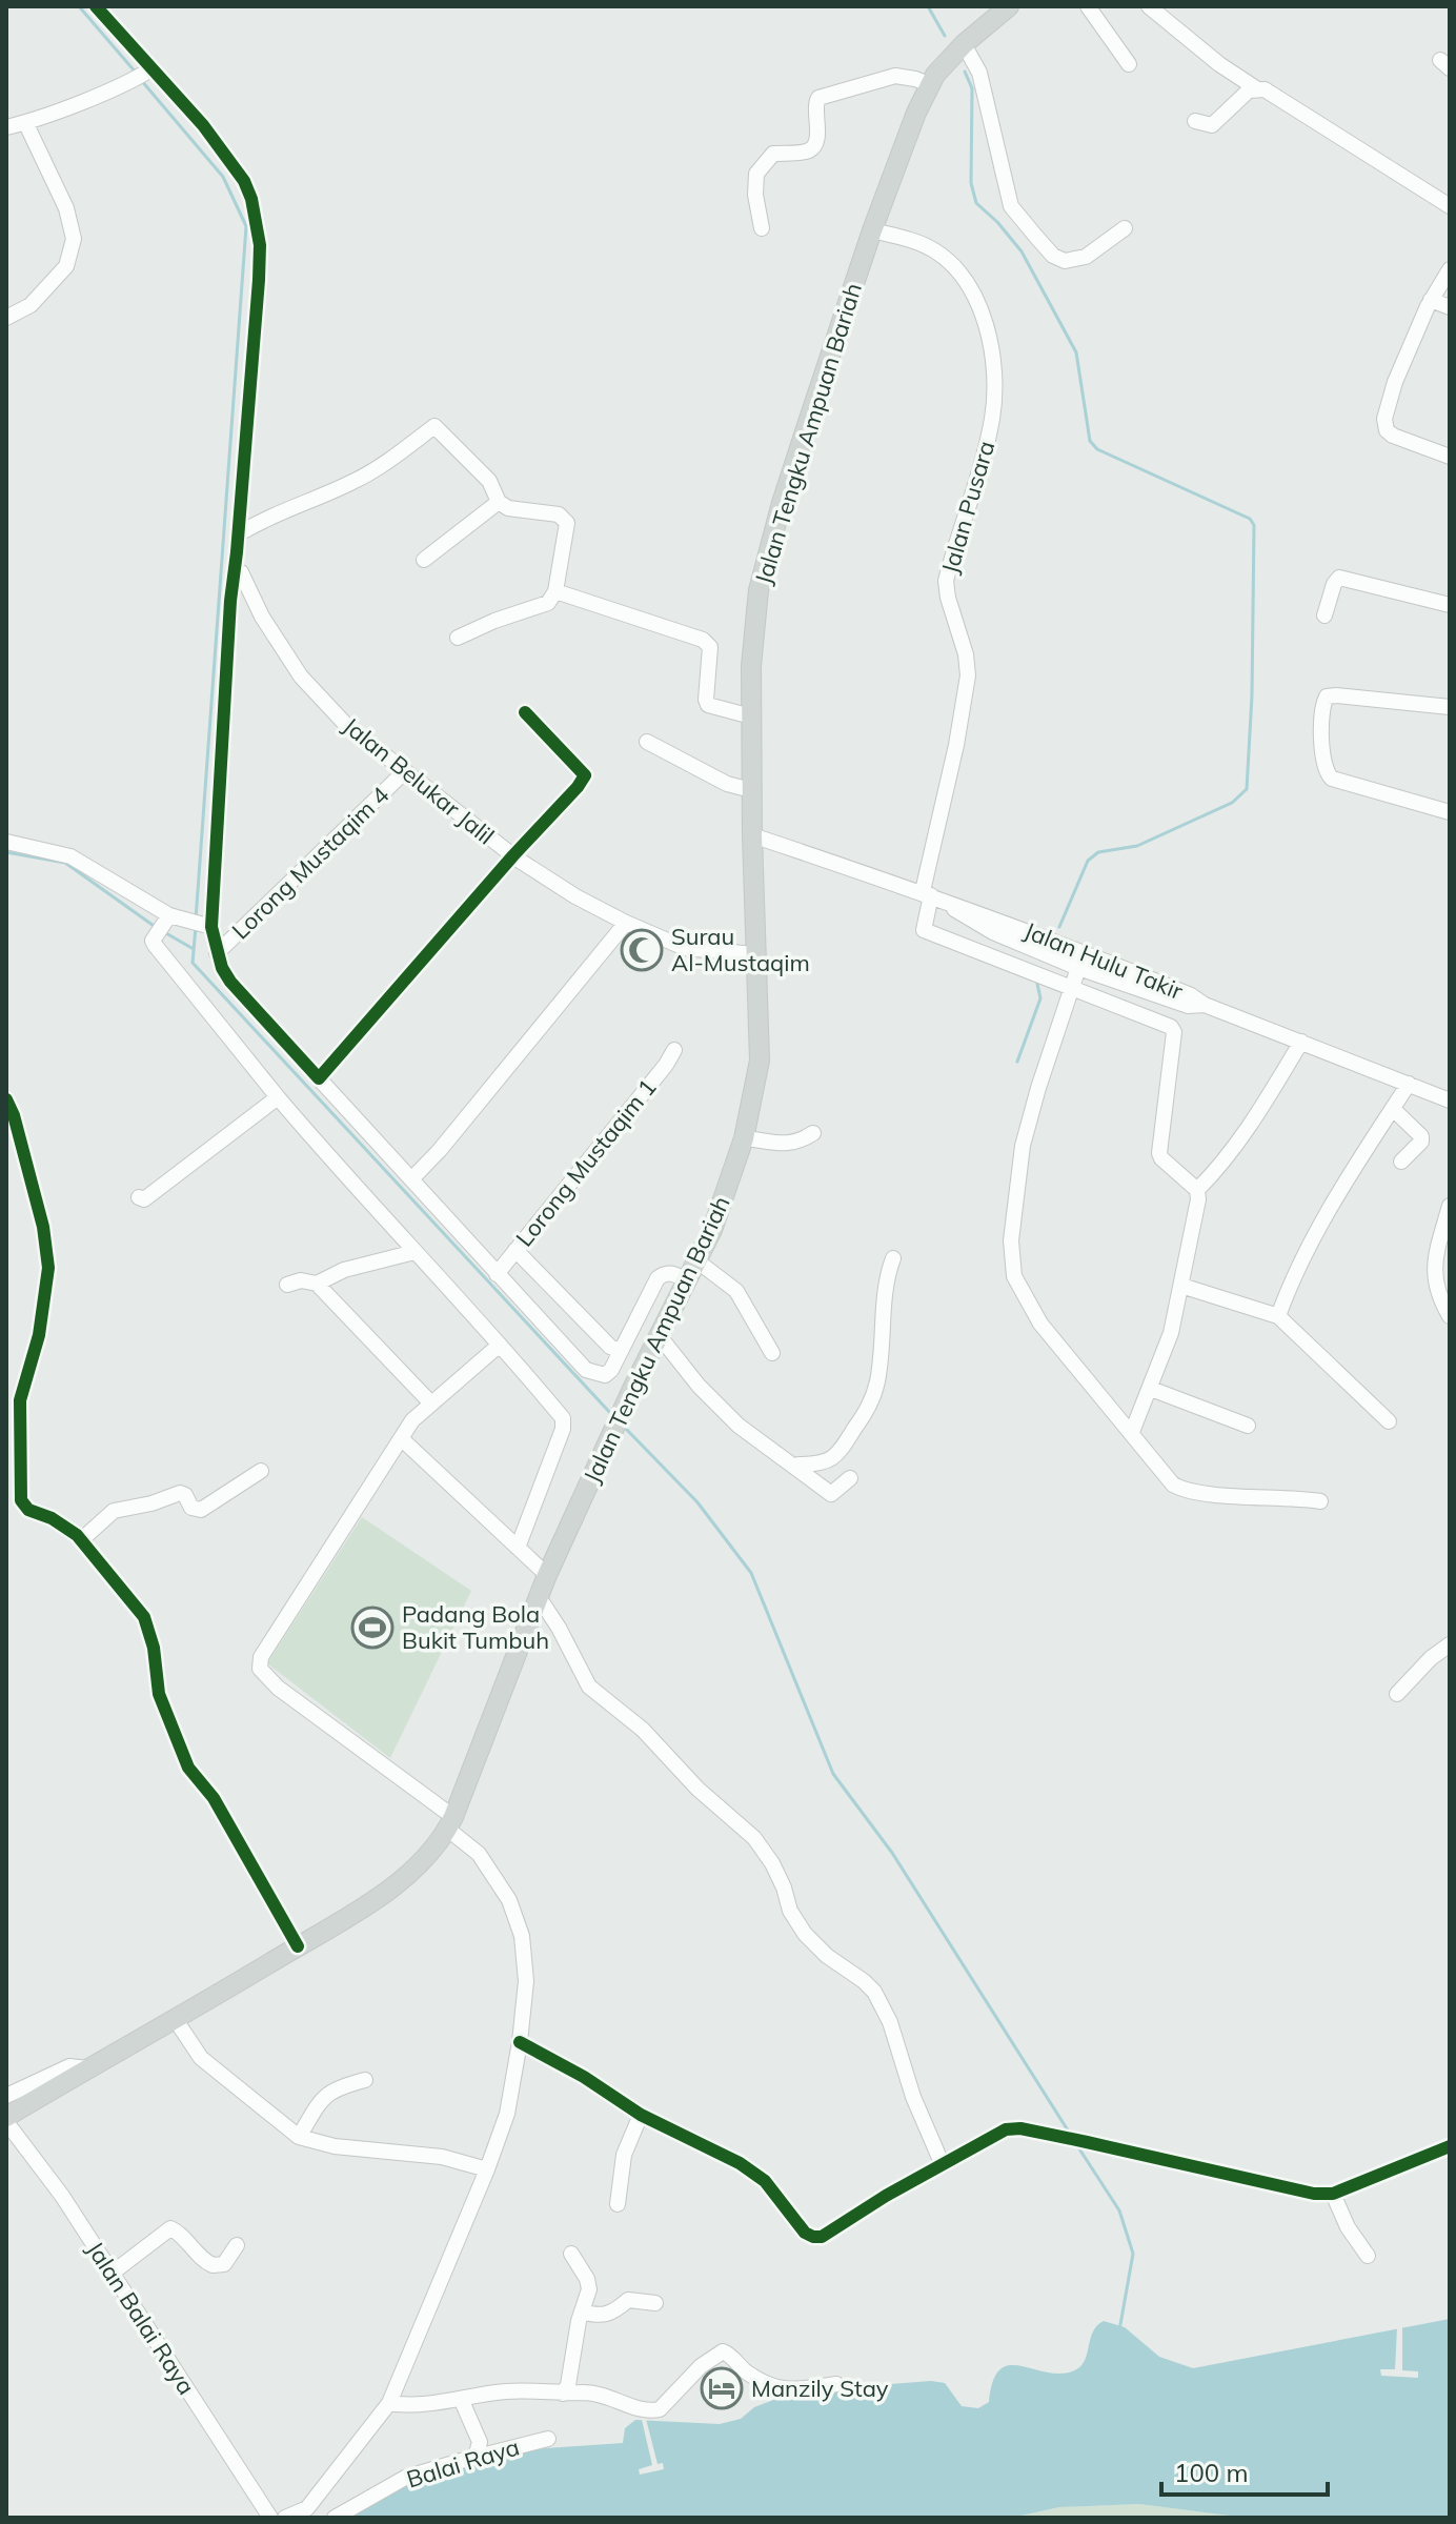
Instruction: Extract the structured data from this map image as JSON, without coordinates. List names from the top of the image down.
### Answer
{
  "streets": {
    "main road": ["Jalan Tengku Ampuan Bariah"],
    "street": [
      "Jalan Pusara",
      "Jalan Belukar Jalil",
      "Lorong Mustaqim 4",
      "Jalan Hulu Takir",
      "Lorong Mustaqim 1",
      "Jalan Balai Raya",
      "Balai Raya"
    ]
  },
  "crossings": [
    ["Jalan Tengku Ampuan Bariah", "Jalan Pusara"],
    ["Jalan Tengku Ampuan Bariah", "Jalan Belukar Jalil"],
    ["Jalan Tengku Ampuan Bariah", "Jalan Hulu Takir"],
    ["Jalan Tengku Ampuan Bariah", "Jalan Balai Raya"],
    ["Jalan Pusara", "Jalan Hulu Takir"],
    ["Jalan Belukar Jalil", "Lorong Mustaqim 4"]
  ],
  "places": {
    "mosque": ["Surau Al-Mustaqim"],
    "sports": ["Padang Bola Bukit Tumbuh"],
    "hotel": ["Manzily Stay"]
  },
  "scale_bar": "100 m"
}
